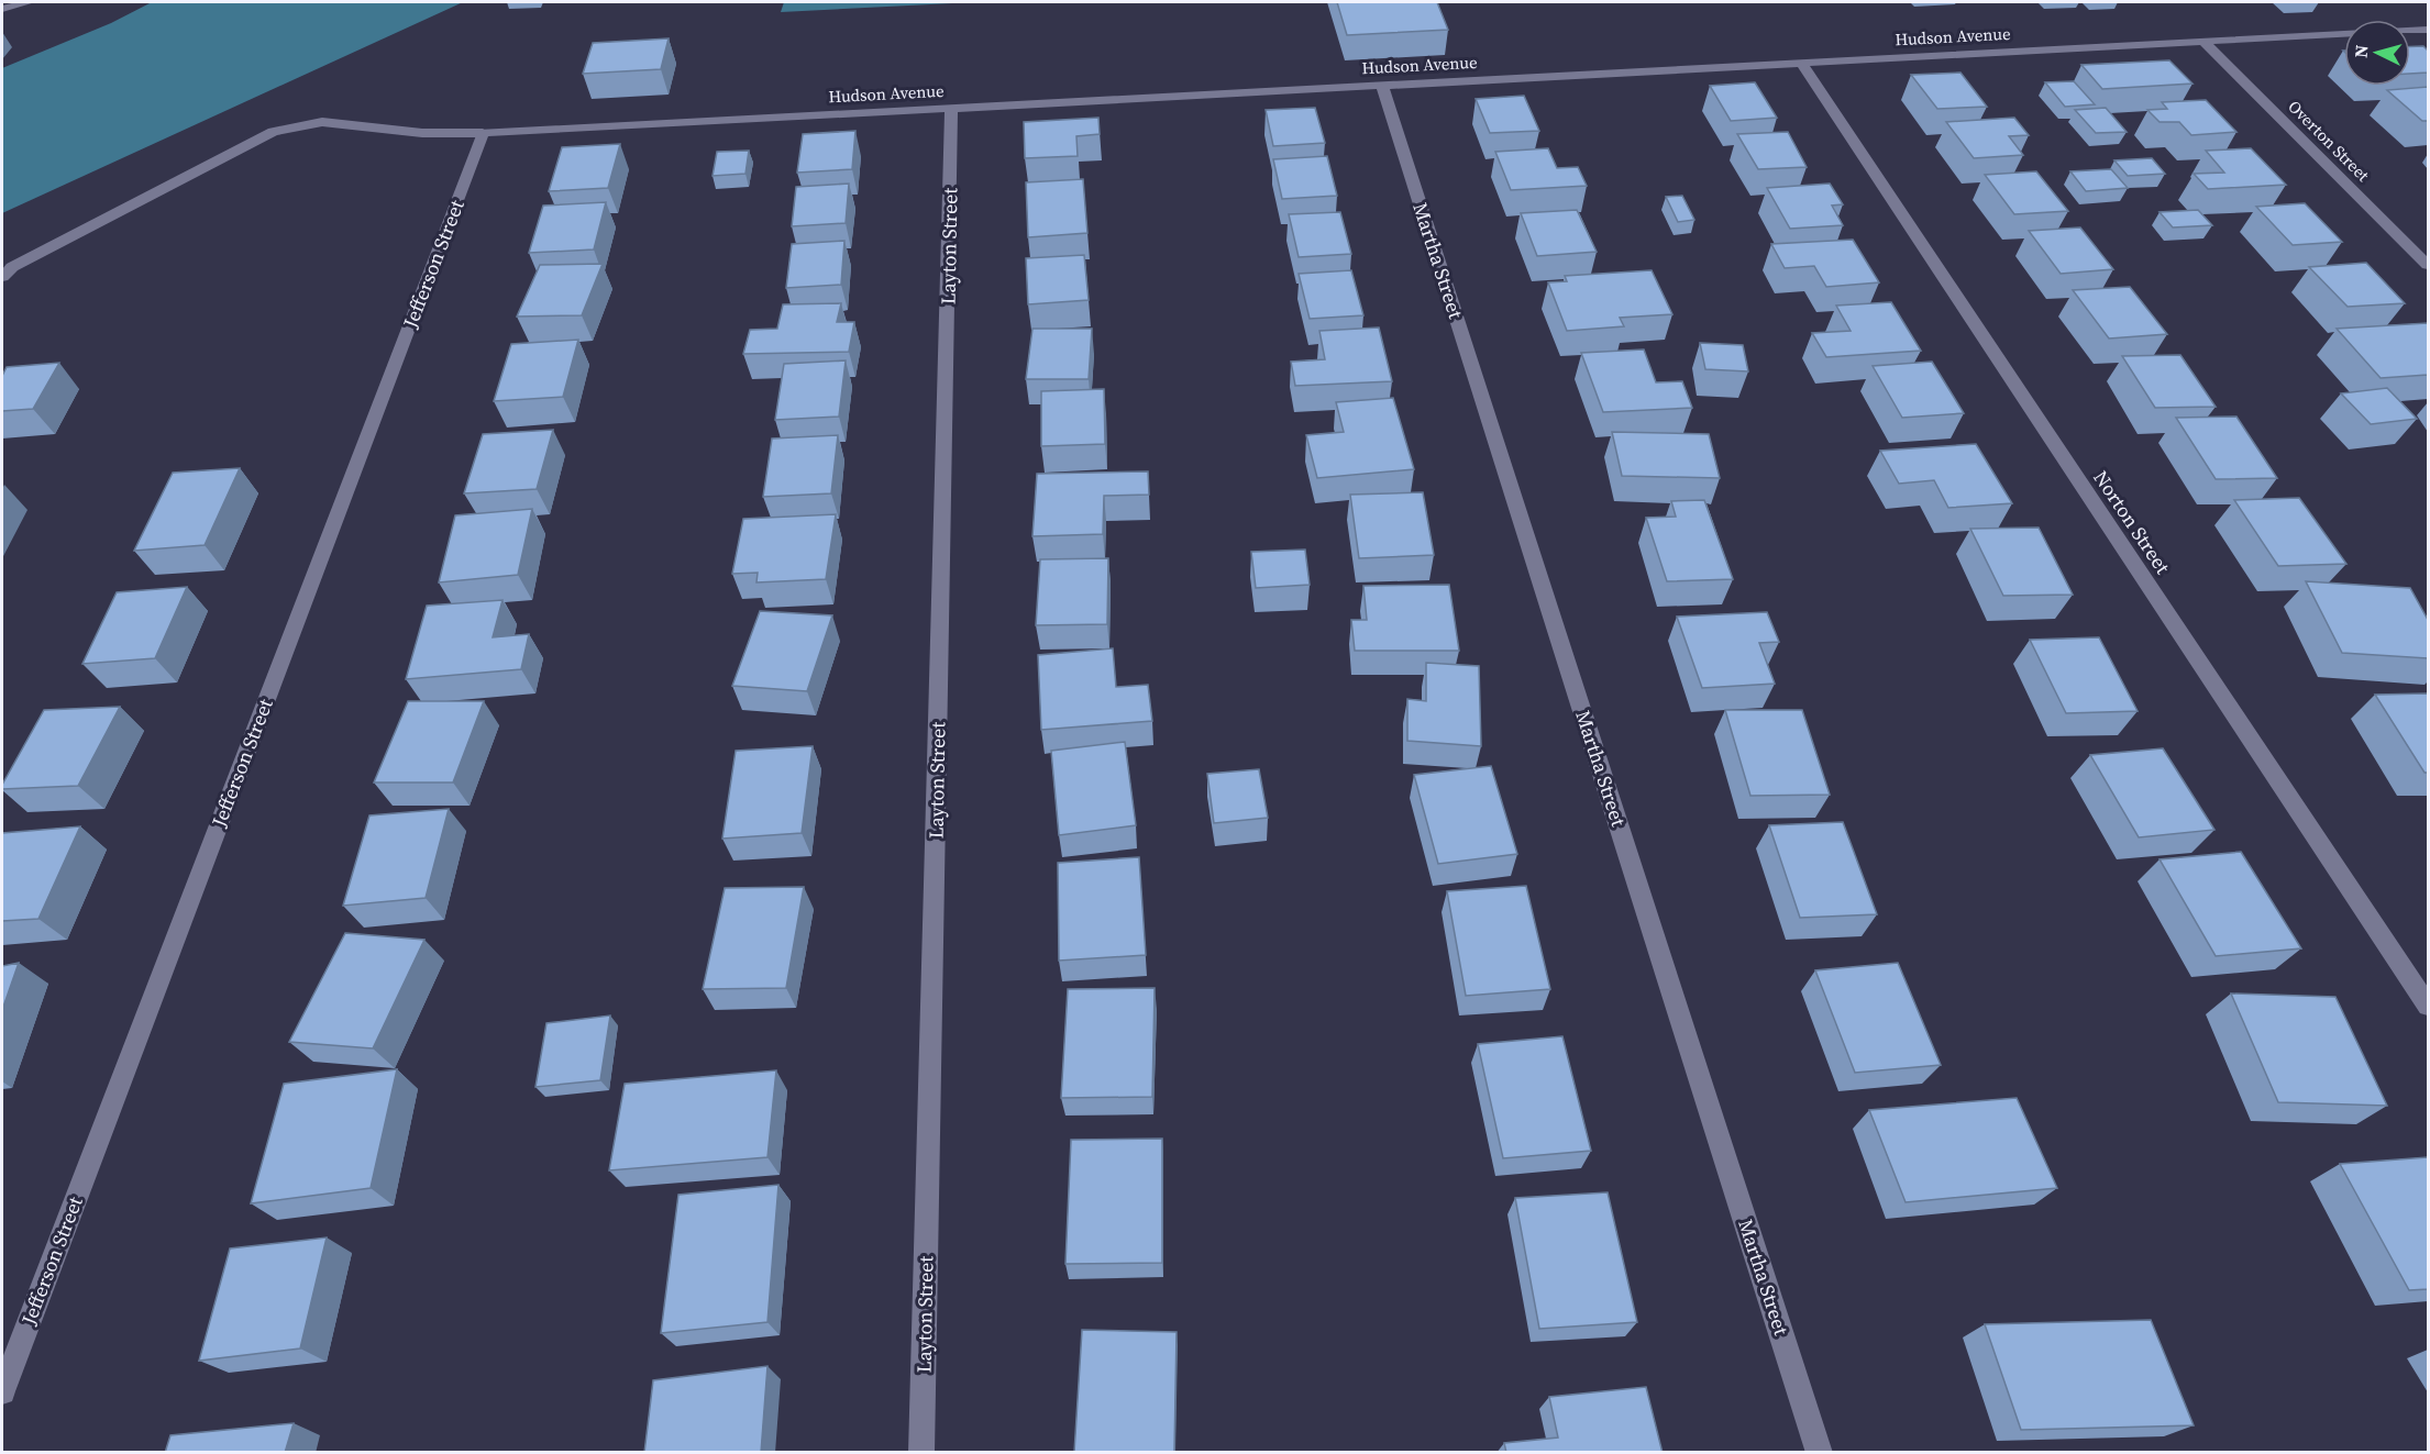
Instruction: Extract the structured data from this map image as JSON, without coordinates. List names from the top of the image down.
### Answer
{
  "streets": {
    "street": [
      "Hudson Avenue",
      "Overton Street",
      "Layton Street",
      "Martha Street",
      "Jefferson Street",
      "Norton Street"
    ]
  },
  "crossings": [
    ["Hudson Avenue", "Overton Street"],
    ["Hudson Avenue", "Layton Street"],
    ["Hudson Avenue", "Martha Street"],
    ["Hudson Avenue", "Jefferson Street"],
    ["Hudson Avenue", "Norton Street"]
  ],
  "north": "left"
}
